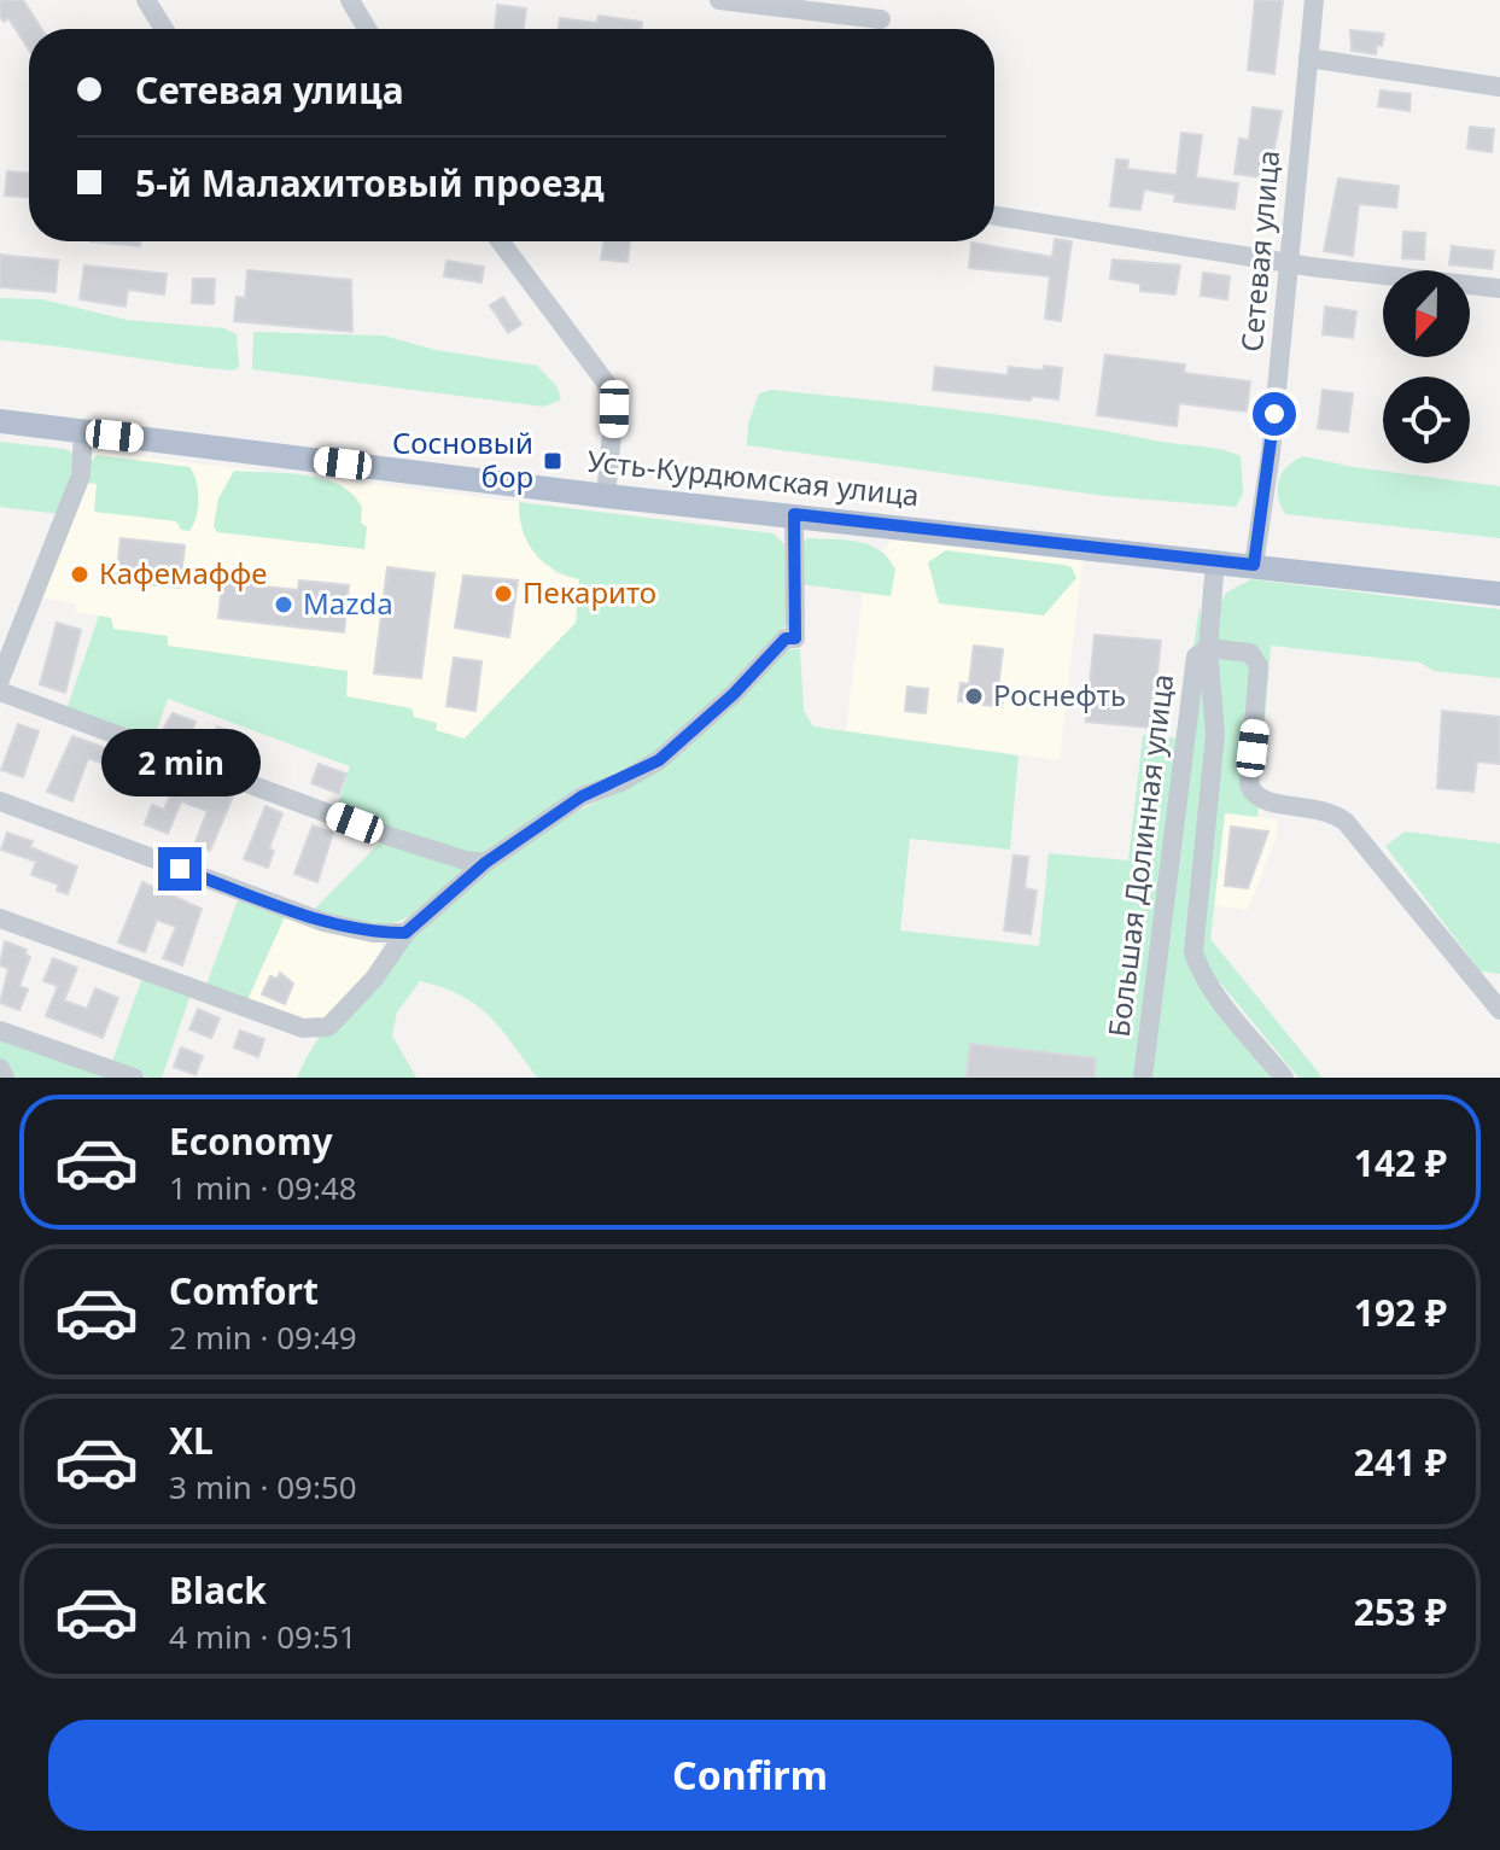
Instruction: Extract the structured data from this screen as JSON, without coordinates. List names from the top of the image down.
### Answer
{
  "streets": {
    "main road": ["Усть-Курдюмская улица"],
    "street": ["Сетевая улица", "Большая Долинная улица"]
  },
  "crossings": [
    ["Сетевая улица", "Усть-Курдюмская улица"],
    ["Усть-Курдюмская улица", "Большая Долинная улица"]
  ],
  "places": {
    "transit": ["Сосновый бор"],
    "other": [
      "Кафемаффе",
      "Пекарито",
      "Mazda",
      "Роснефть"
    ]
  },
  "north": "bottom",
  "page": {
    "banner": ["Сетевая улица", "5-й Малахитовый проезд"],
    "bubble": "2 min",
    "list": [
      {
        "name": "Economy",
        "note": "1 min · 09:48",
        "value": "142 ₽"
      },
      {
        "name": "Comfort",
        "note": "2 min · 09:49",
        "value": "192 ₽"
      },
      {
        "name": "XL",
        "note": "3 min · 09:50",
        "value": "241 ₽"
      },
      {
        "name": "Black",
        "note": "4 min · 09:51",
        "value": "253 ₽"
      }
    ],
    "buttons": "Confirm"
  }
}
